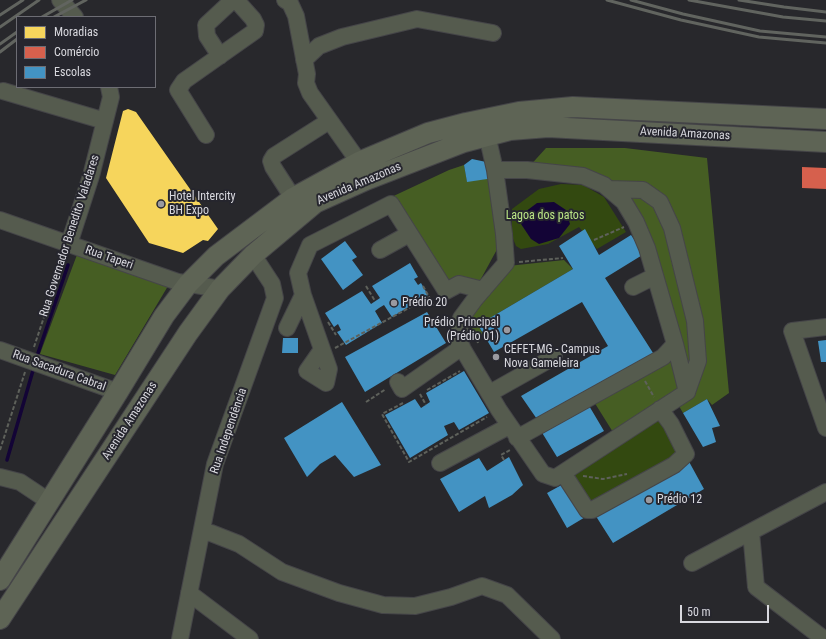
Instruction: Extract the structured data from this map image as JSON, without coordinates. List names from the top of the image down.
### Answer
{
  "streets": {
    "main road": ["Avenida Amazonas"],
    "street": [
      "Rua Governador Benedito Valadares",
      "Rua Taperi",
      "Rua Sacadura Cabral",
      "Rua Independência"
    ]
  },
  "crossings": [
    ["Avenida Amazonas", "Rua Taperi"],
    ["Avenida Amazonas", "Rua Sacadura Cabral"],
    ["Rua Governador Benedito Valadares", "Rua Taperi"],
    ["Rua Governador Benedito Valadares", "Rua Sacadura Cabral"]
  ],
  "parks": ["Lagoa dos patos"],
  "places": [
    "Hotel Intercity BH Expo",
    "Prédio 20",
    "Prédio Principal (Prédio 01)",
    "CEFET-MG - Campus Nova Gameleira",
    "Prédio 12"
  ],
  "legend": ["Moradias", "Comércio", "Escolas"],
  "scale_bar": "50 m"
}
